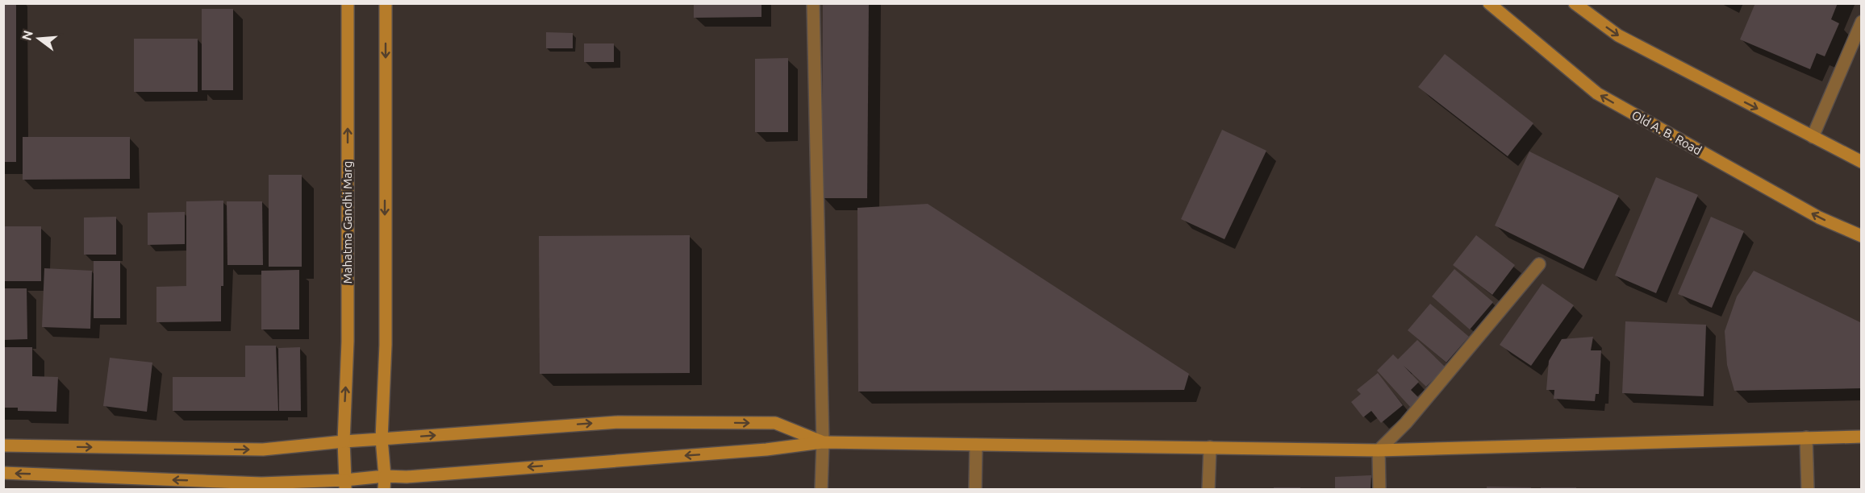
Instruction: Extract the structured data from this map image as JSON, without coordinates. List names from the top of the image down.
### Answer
{
  "streets": {
    "main road": ["Old A. B. Road", "Mahatma Gandhi Marg"]
  },
  "north": "left"
}
